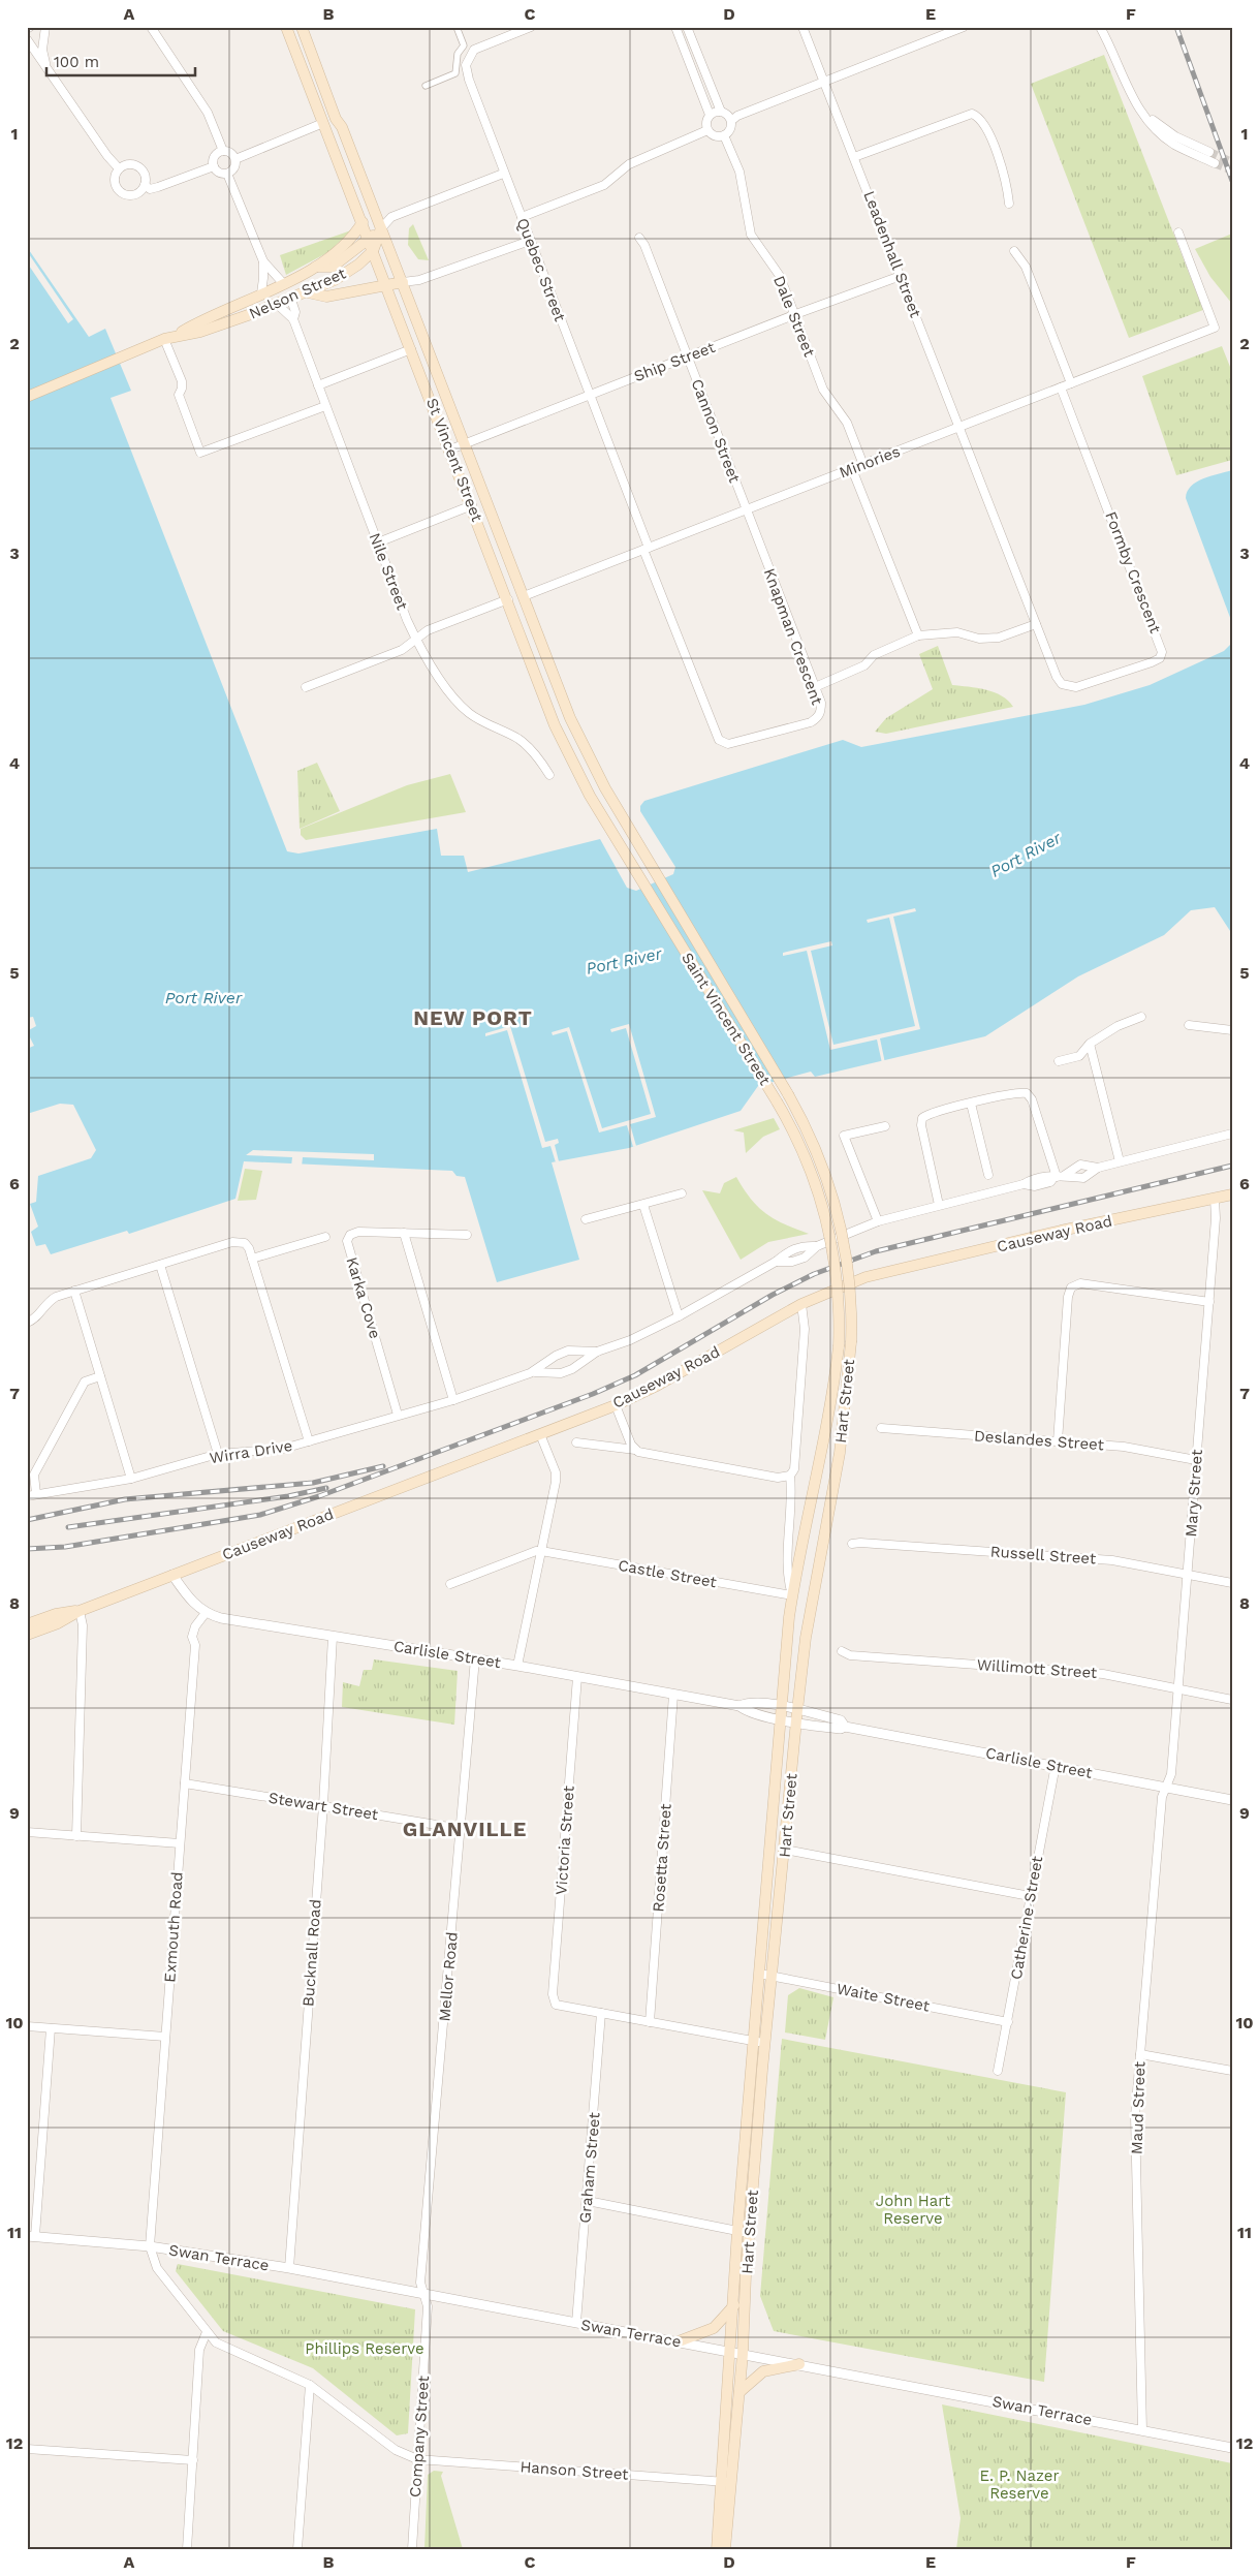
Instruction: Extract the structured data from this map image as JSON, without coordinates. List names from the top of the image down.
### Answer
{
  "streets": {
    "main road": [
      "Nelson Street",
      "St Vincent Street",
      "Saint Vincent Street",
      "Causeway Road",
      "Hart Street"
    ],
    "street": [
      "Leadenhall Street",
      "Quebec Street",
      "Dale Street",
      "Ship Street",
      "Cannon Street",
      "Minories",
      "Nile Street",
      "Formby Crescent",
      "Knapman Crescent",
      "Karka Cove",
      "Deslandes Street",
      "Wirra Drive",
      "Mary Street",
      "Russell Street",
      "Castle Street",
      "Carlisle Street",
      "Willimott Street",
      "Stewart Street",
      "Victoria Street",
      "Rosetta Street",
      "Catherine Street",
      "Exmouth Road",
      "Bucknall Road",
      "Mellor Road",
      "Waite Street",
      "Maud Street",
      "Graham Street",
      "Swan Terrace",
      "Company Street",
      "Hanson Street"
    ]
  },
  "crossings": [
    ["Leadenhall Street", "Ship Street"],
    ["Leadenhall Street", "Minories"],
    ["Leadenhall Street", "Formby Crescent"],
    ["Quebec Street", "Ship Street"],
    ["Quebec Street", "Minories"],
    ["Quebec Street", "Knapman Crescent"],
    ["Nelson Street", "St Vincent Street"],
    ["Nelson Street", "Nile Street"],
    ["Dale Street", "Ship Street"],
    ["Dale Street", "Minories"],
    ["Ship Street", "Cannon Street"],
    ["Ship Street", "St Vincent Street"],
    ["Cannon Street", "Minories"],
    ["Cannon Street", "Knapman Crescent"],
    ["St Vincent Street", "Minories"],
    ["St Vincent Street", "Saint Vincent Street"],
    ["Minories", "Formby Crescent"],
    ["Minories", "Knapman Crescent"],
    ["Saint Vincent Street", "Hart Street"],
    ["Causeway Road", "Hart Street"],
    ["Causeway Road", "Mary Street"],
    ["Causeway Road", "Carlisle Street"],
    ["Karka Cove", "Wirra Drive"],
    ["Hart Street", "Castle Street"],
    ["Hart Street", "Carlisle Street"],
    ["Hart Street", "Waite Street"],
    ["Hart Street", "Swan Terrace"],
    ["Hart Street", "Hanson Street"],
    ["Deslandes Street", "Mary Street"],
    ["Mary Street", "Russell Street"],
    ["Mary Street", "Carlisle Street"],
    ["Mary Street", "Willimott Street"],
    ["Mary Street", "Maud Street"],
    ["Carlisle Street", "Victoria Street"],
    ["Carlisle Street", "Rosetta Street"],
    ["Carlisle Street", "Catherine Street"],
    ["Carlisle Street", "Exmouth Road"],
    ["Carlisle Street", "Bucknall Road"],
    ["Carlisle Street", "Mellor Road"],
    ["Carlisle Street", "Maud Street"],
    ["Stewart Street", "Exmouth Road"],
    ["Stewart Street", "Bucknall Road"],
    ["Stewart Street", "Mellor Road"],
    ["Victoria Street", "Graham Street"],
    ["Catherine Street", "Waite Street"],
    ["Exmouth Road", "Swan Terrace"],
    ["Bucknall Road", "Swan Terrace"],
    ["Mellor Road", "Swan Terrace"],
    ["Mellor Road", "Company Street"],
    ["Maud Street", "Swan Terrace"],
    ["Graham Street", "Swan Terrace"],
    ["Swan Terrace", "Company Street"],
    ["Company Street", "Hanson Street"]
  ],
  "districts": ["NEW PORT", "GLANVILLE"],
  "water": ["Port River"],
  "parks": ["John Hart Reserve", "Phillips Reserve", "E. P. Nazer Reserve"],
  "scale_bar": "100 m",
  "grid": {
    "columns": [
      "A",
      "B",
      "C",
      "D",
      "E",
      "F"
    ],
    "rows": [
      "1",
      "2",
      "3",
      "4",
      "5",
      "6",
      "7",
      "8",
      "9",
      "10",
      "11",
      "12"
    ]
  }
}
